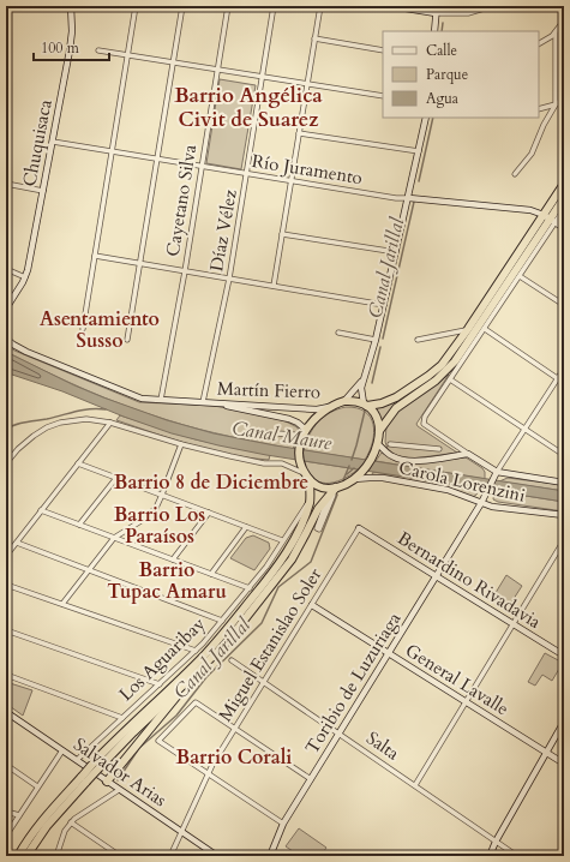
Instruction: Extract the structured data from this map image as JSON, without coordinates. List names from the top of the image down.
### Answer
{
  "streets": {
    "street": [
      "Chuquisaca",
      "Río Juramento",
      "Cayetano Silva",
      "Díaz Vélez",
      "Martín Fierro",
      "Carola Lorenzini",
      "Bernardino Rivadavia",
      "Miguel Estanislao Soler",
      "Los Aguaribay",
      "General Lavalle",
      "Toribio de Luzuriaga",
      "Salta",
      "Salvador Arias"
    ]
  },
  "crossings": [
    ["Chuquisaca", "Río Juramento"],
    ["Río Juramento", "Cayetano Silva"],
    ["Río Juramento", "Díaz Vélez"],
    ["Cayetano Silva", "Martín Fierro"],
    ["Díaz Vélez", "Martín Fierro"],
    ["Martín Fierro", "Carola Lorenzini"],
    ["Carola Lorenzini", "Toribio de Luzuriaga"],
    ["Bernardino Rivadavia", "Miguel Estanislao Soler"],
    ["Bernardino Rivadavia", "Toribio de Luzuriaga"],
    ["Miguel Estanislao Soler", "General Lavalle"],
    ["Miguel Estanislao Soler", "Salta"],
    ["Miguel Estanislao Soler", "Salvador Arias"],
    ["Los Aguaribay", "Salvador Arias"],
    ["General Lavalle", "Toribio de Luzuriaga"],
    ["Toribio de Luzuriaga", "Salta"]
  ],
  "districts": [
    "Barrio Angélica Civit de Suarez",
    "Asentamiento Susso",
    "Barrio 8 de Diciembre",
    "Barrio Los Paraísos",
    "Barrio Tupac Amaru",
    "Barrio Corali"
  ],
  "water": ["Canal Jarillal", "Canal Maure"],
  "legend": ["Calle", "Parque", "Agua"],
  "scale_bar": "100 m"
}
